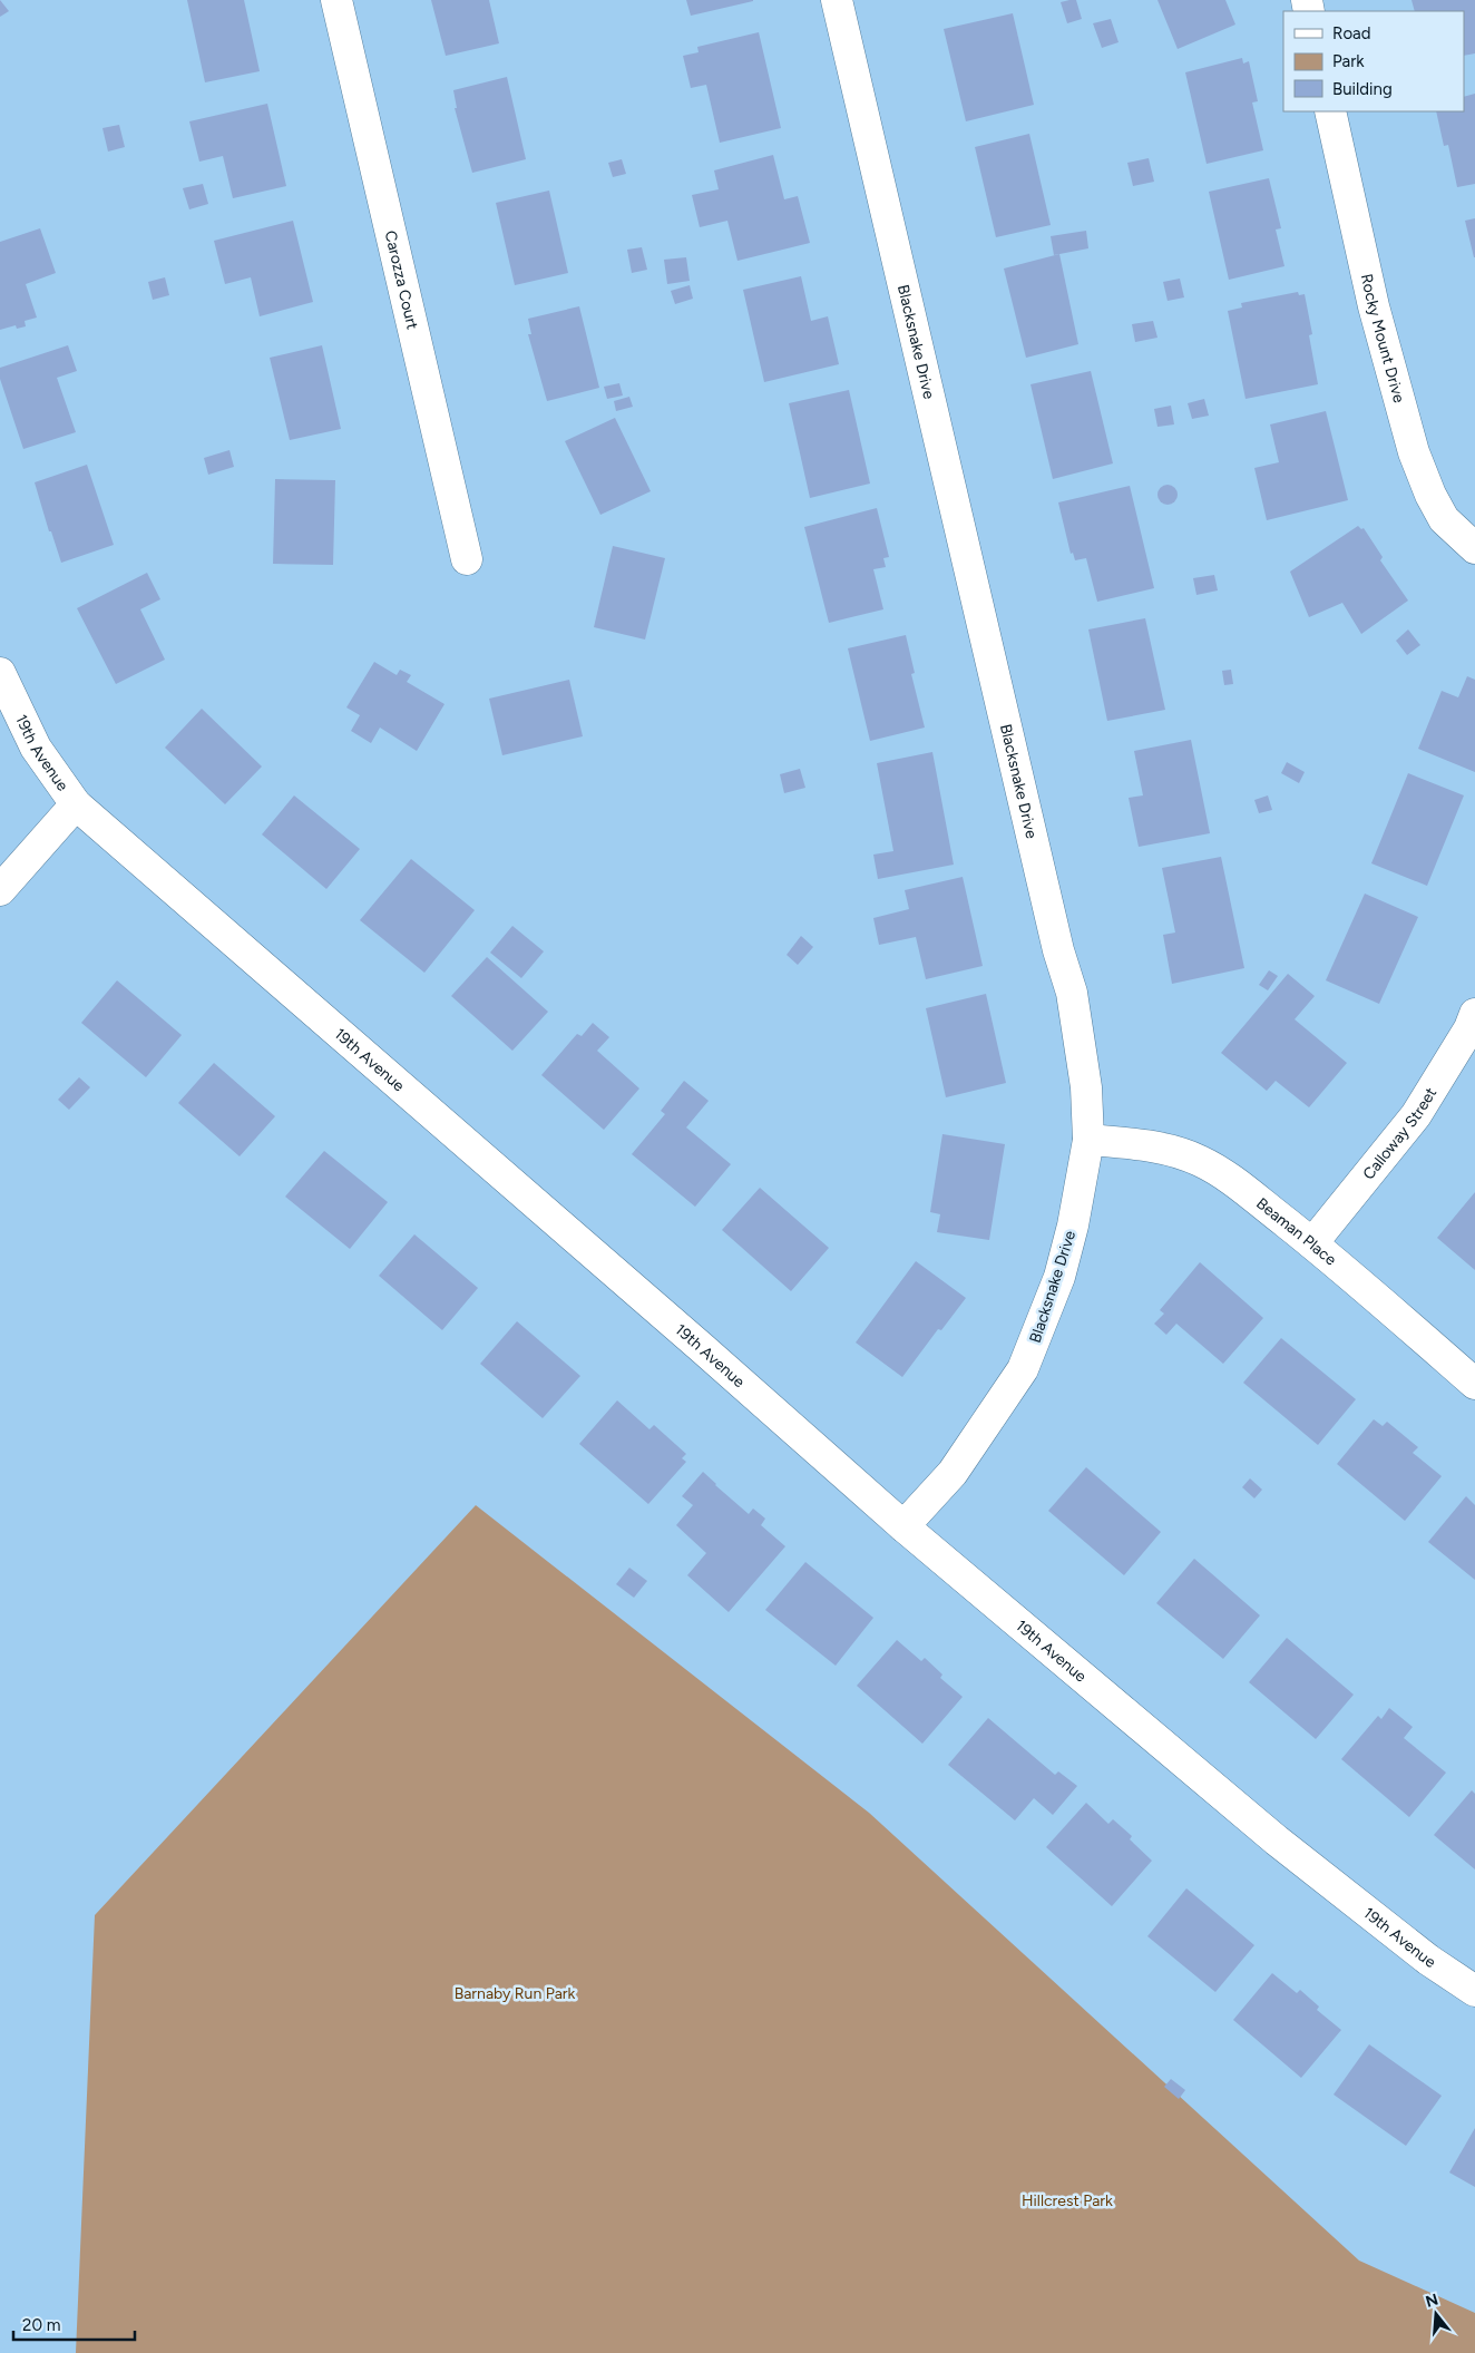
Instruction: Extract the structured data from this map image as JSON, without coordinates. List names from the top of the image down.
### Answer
{
  "streets": {
    "street": [
      "Carozza Court",
      "Rocky Mount Drive",
      "Blacksnake Drive",
      "19th Avenue",
      "Calloway Street",
      "Beaman Place"
    ]
  },
  "crossings": [
    ["Blacksnake Drive", "19th Avenue"],
    ["Blacksnake Drive", "Beaman Place"],
    ["Calloway Street", "Beaman Place"]
  ],
  "parks": ["Barnaby Run Park", "Hillcrest Park"],
  "legend": ["Road", "Park", "Building"],
  "scale_bar": "20 m",
  "north": "top"
}
